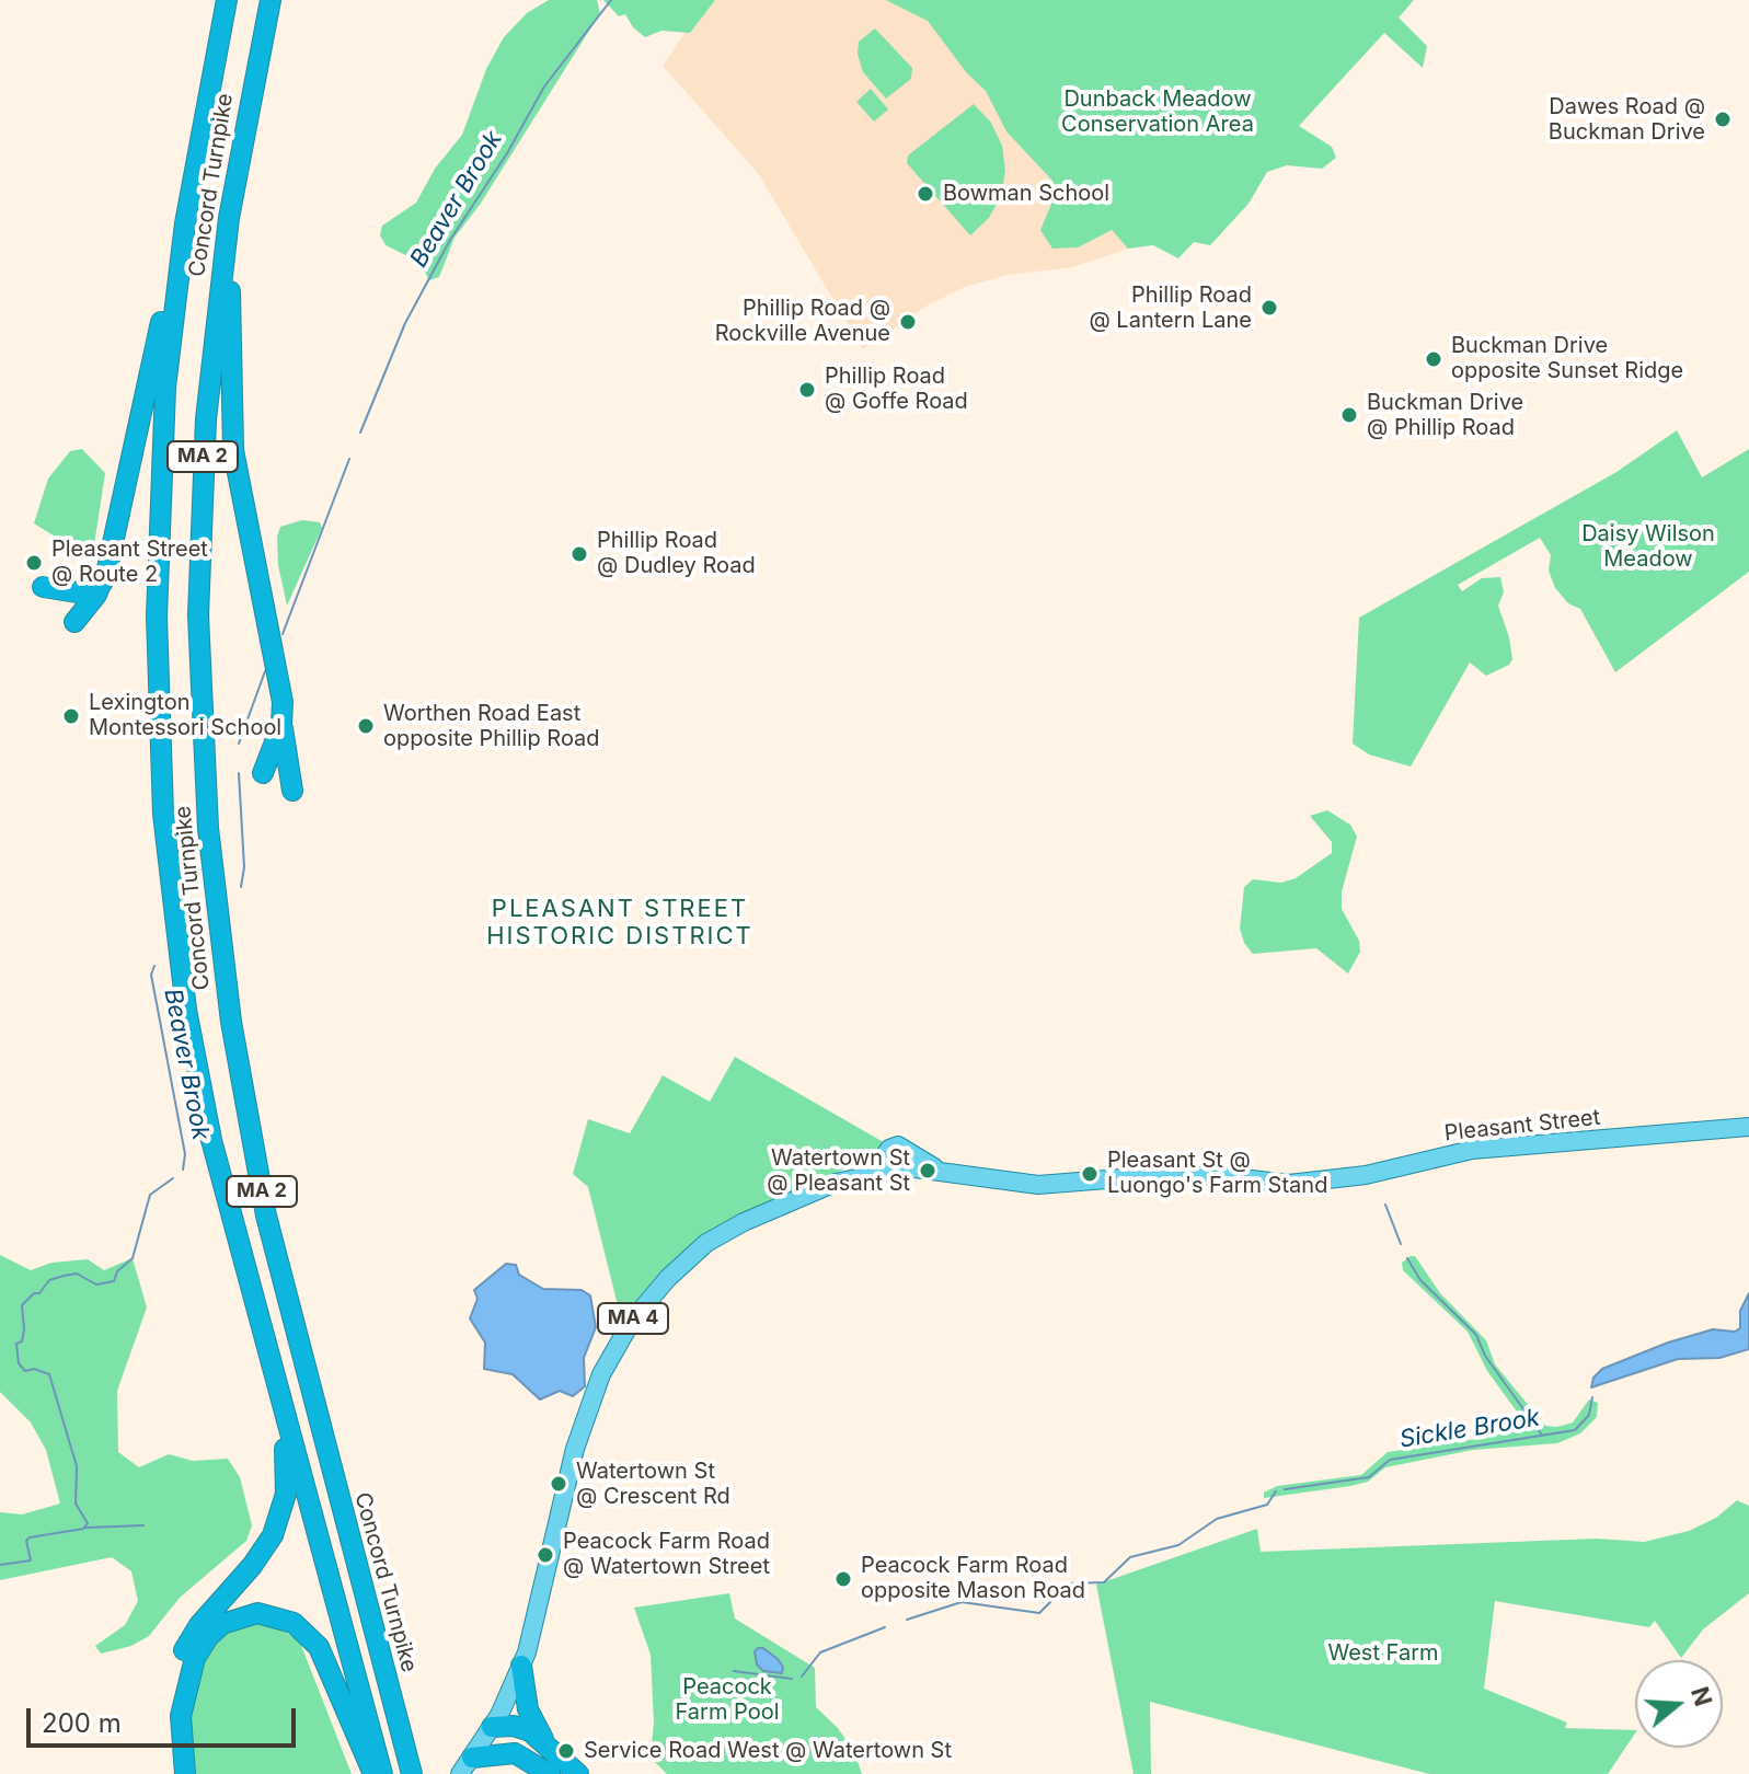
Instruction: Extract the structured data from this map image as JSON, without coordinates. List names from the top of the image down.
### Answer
{
  "streets": {
    "highway": ["Concord Turnpike", "MA 2"],
    "main road": ["Pleasant Street", "MA 4"]
  },
  "crossings": [
    ["Pleasant Street", "MA 4"]
  ],
  "districts": ["PLEASANT STREET HISTORIC DISTRICT"],
  "water": ["Beaver Brook", "Sickle Brook"],
  "parks": [
    "Dunback Meadow Conservation Area",
    "Daisy Wilson Meadow",
    "West Farm",
    "Peacock Farm Pool"
  ],
  "places": [
    "Dawes Road @ Buckman Drive",
    "Bowman School",
    "Phillip Road @ Lantern Lane",
    "Phillip Road @ Rockville Avenue",
    "Buckman Drive opposite Sunset Ridge",
    "Phillip Road @ Goffe Road",
    "Buckman Drive @ Phillip Road",
    "Phillip Road @ Dudley Road",
    "Pleasant Street @ Route 2",
    "Lexington Montessori School",
    "Worthen Road East opposite Phillip Road",
    "Watertown St @ Pleasant St",
    "Pleasant St @ Luongo's Farm Stand",
    "Watertown St @ Crescent Rd",
    "Peacock Farm Road @ Watertown Street",
    "Peacock Farm Road opposite Mason Road",
    "Service Road West @ Watertown St"
  ],
  "scale_bar": "200 m",
  "north": "right"
}
